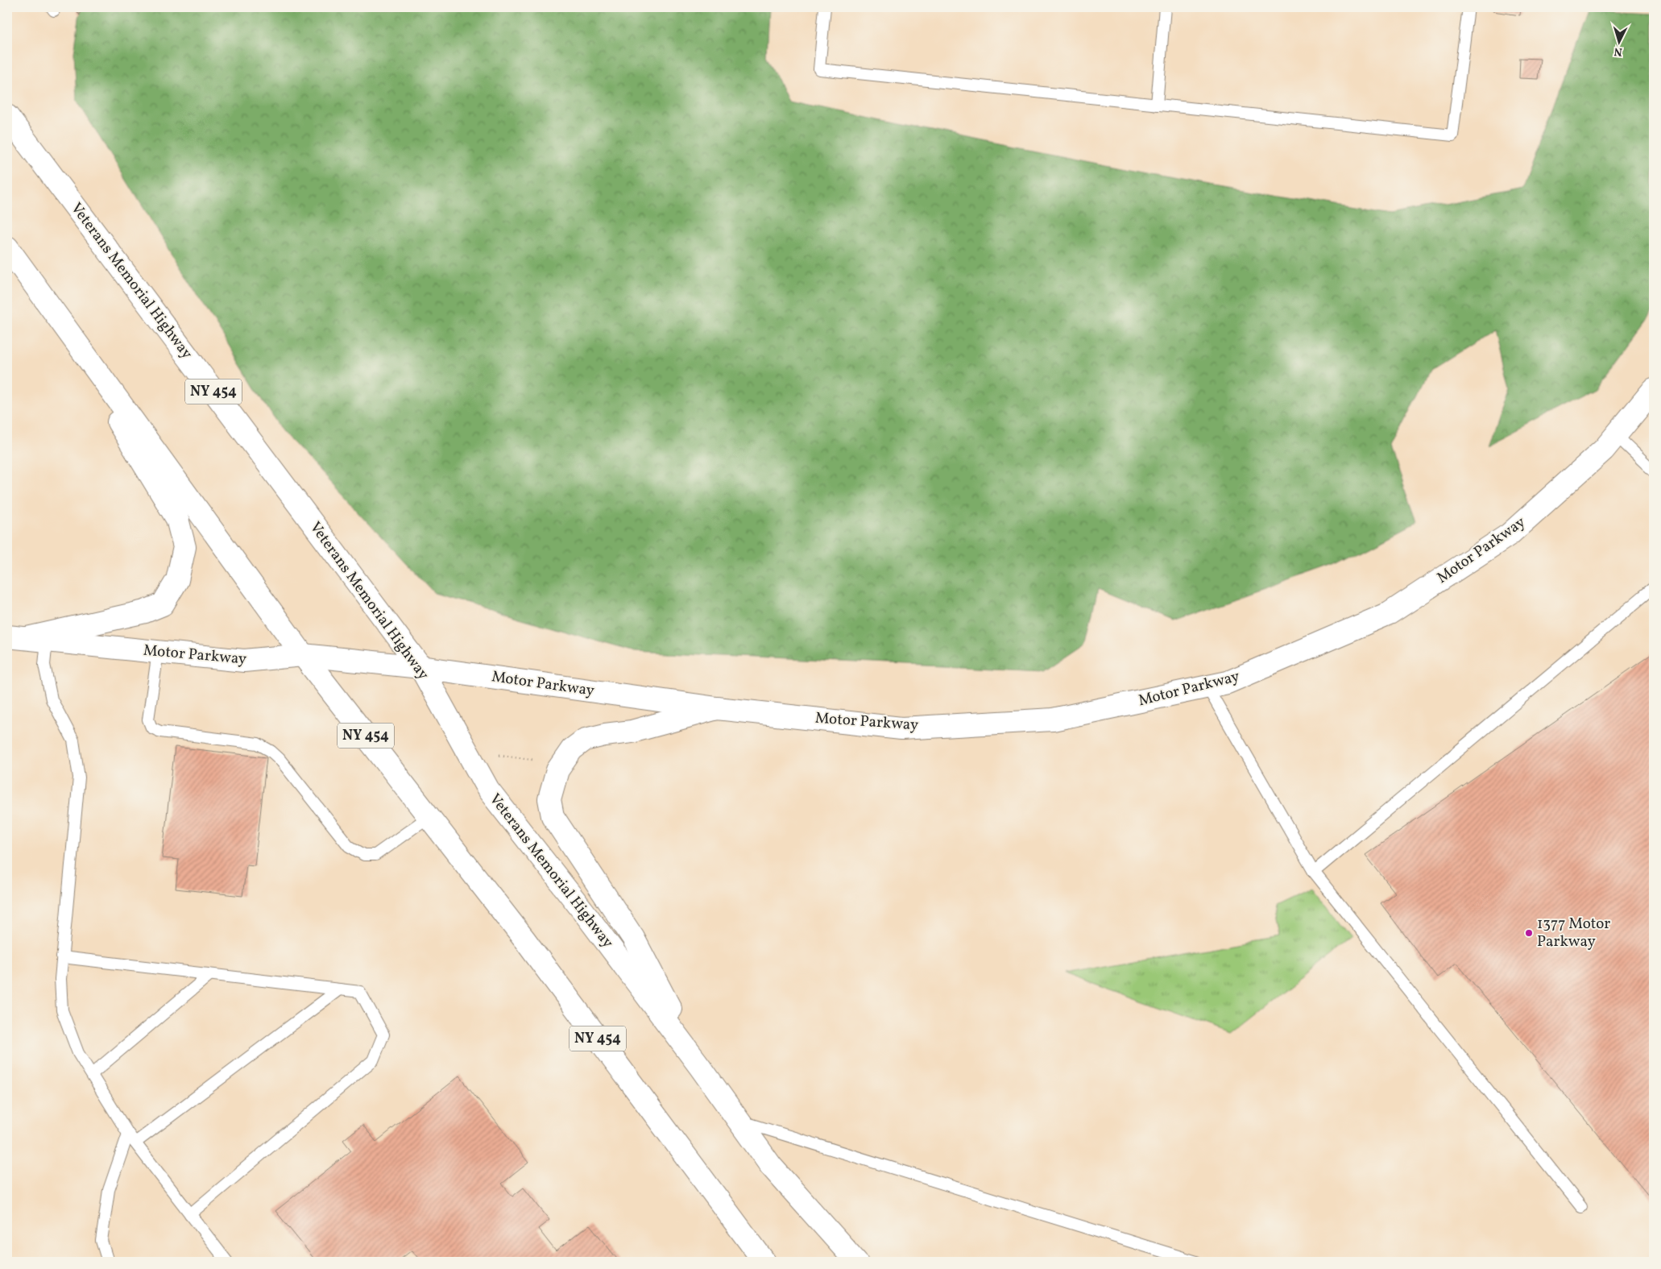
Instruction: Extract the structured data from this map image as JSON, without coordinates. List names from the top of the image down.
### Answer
{
  "streets": {
    "main road": ["Veterans Memorial Highway", "NY 454", "Motor Parkway"]
  },
  "crossings": [
    ["Veterans Memorial Highway", "Motor Parkway"],
    ["NY 454", "Motor Parkway"]
  ],
  "places": ["1377 Motor Parkway"],
  "north": "bottom"
}
